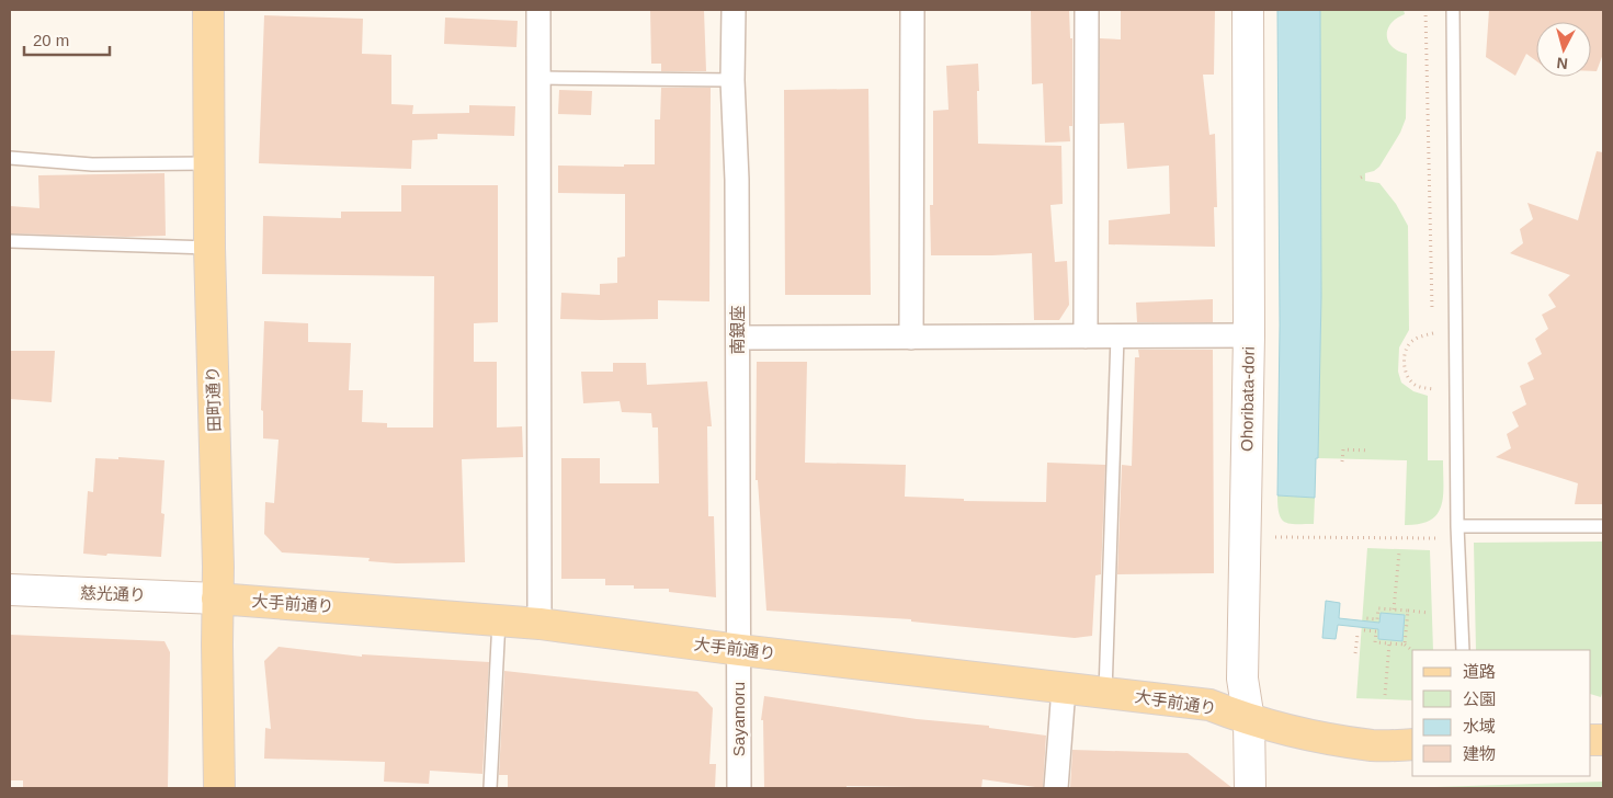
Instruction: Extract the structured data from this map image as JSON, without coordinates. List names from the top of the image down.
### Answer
{
  "streets": {
    "main road": ["田町通り", "大手前通り"],
    "street": [
      "南銀座",
      "Ohoribata-dori",
      "慈光通り",
      "Sayamoru"
    ]
  },
  "crossings": [
    ["南銀座", "大手前通り"],
    ["南銀座", "Sayamoru"],
    ["田町通り", "慈光通り"],
    ["田町通り", "大手前通り"],
    ["Ohoribata-dori", "大手前通り"],
    ["慈光通り", "大手前通り"],
    ["大手前通り", "Sayamoru"]
  ],
  "legend": [
    "道路",
    "公園",
    "水域",
    "建物"
  ],
  "scale_bar": "20 m",
  "north": "bottom"
}
